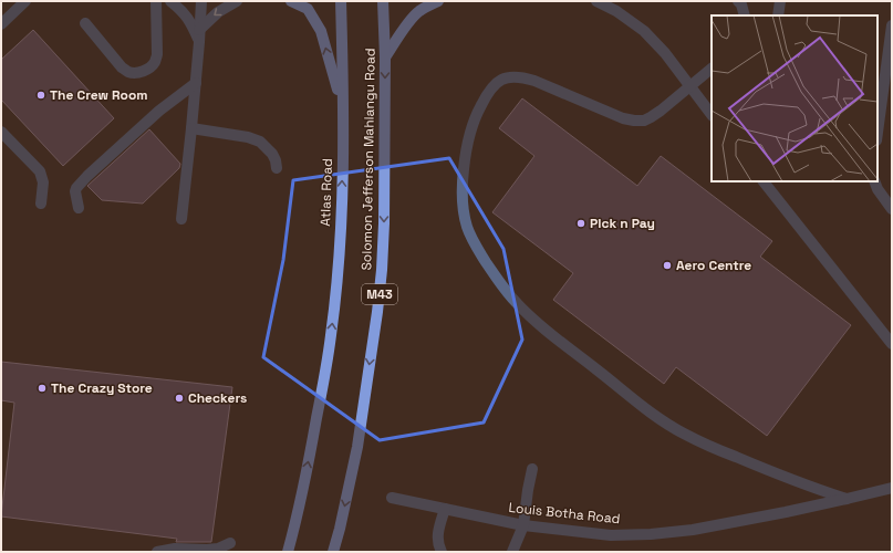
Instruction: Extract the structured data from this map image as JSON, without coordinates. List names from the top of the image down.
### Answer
{
  "streets": {
    "main road": ["Solomon Jefferson Mahlangu Road", "Atlas Road", "M43"],
    "street": ["Louis Botha Road"]
  },
  "one_way": ["Solomon Jefferson Mahlangu Road", "Atlas Road"],
  "places": [
    "The Crew Room",
    "Pick n Pay",
    "Aero Centre",
    "The Crazy Store",
    "Checkers"
  ]
}
